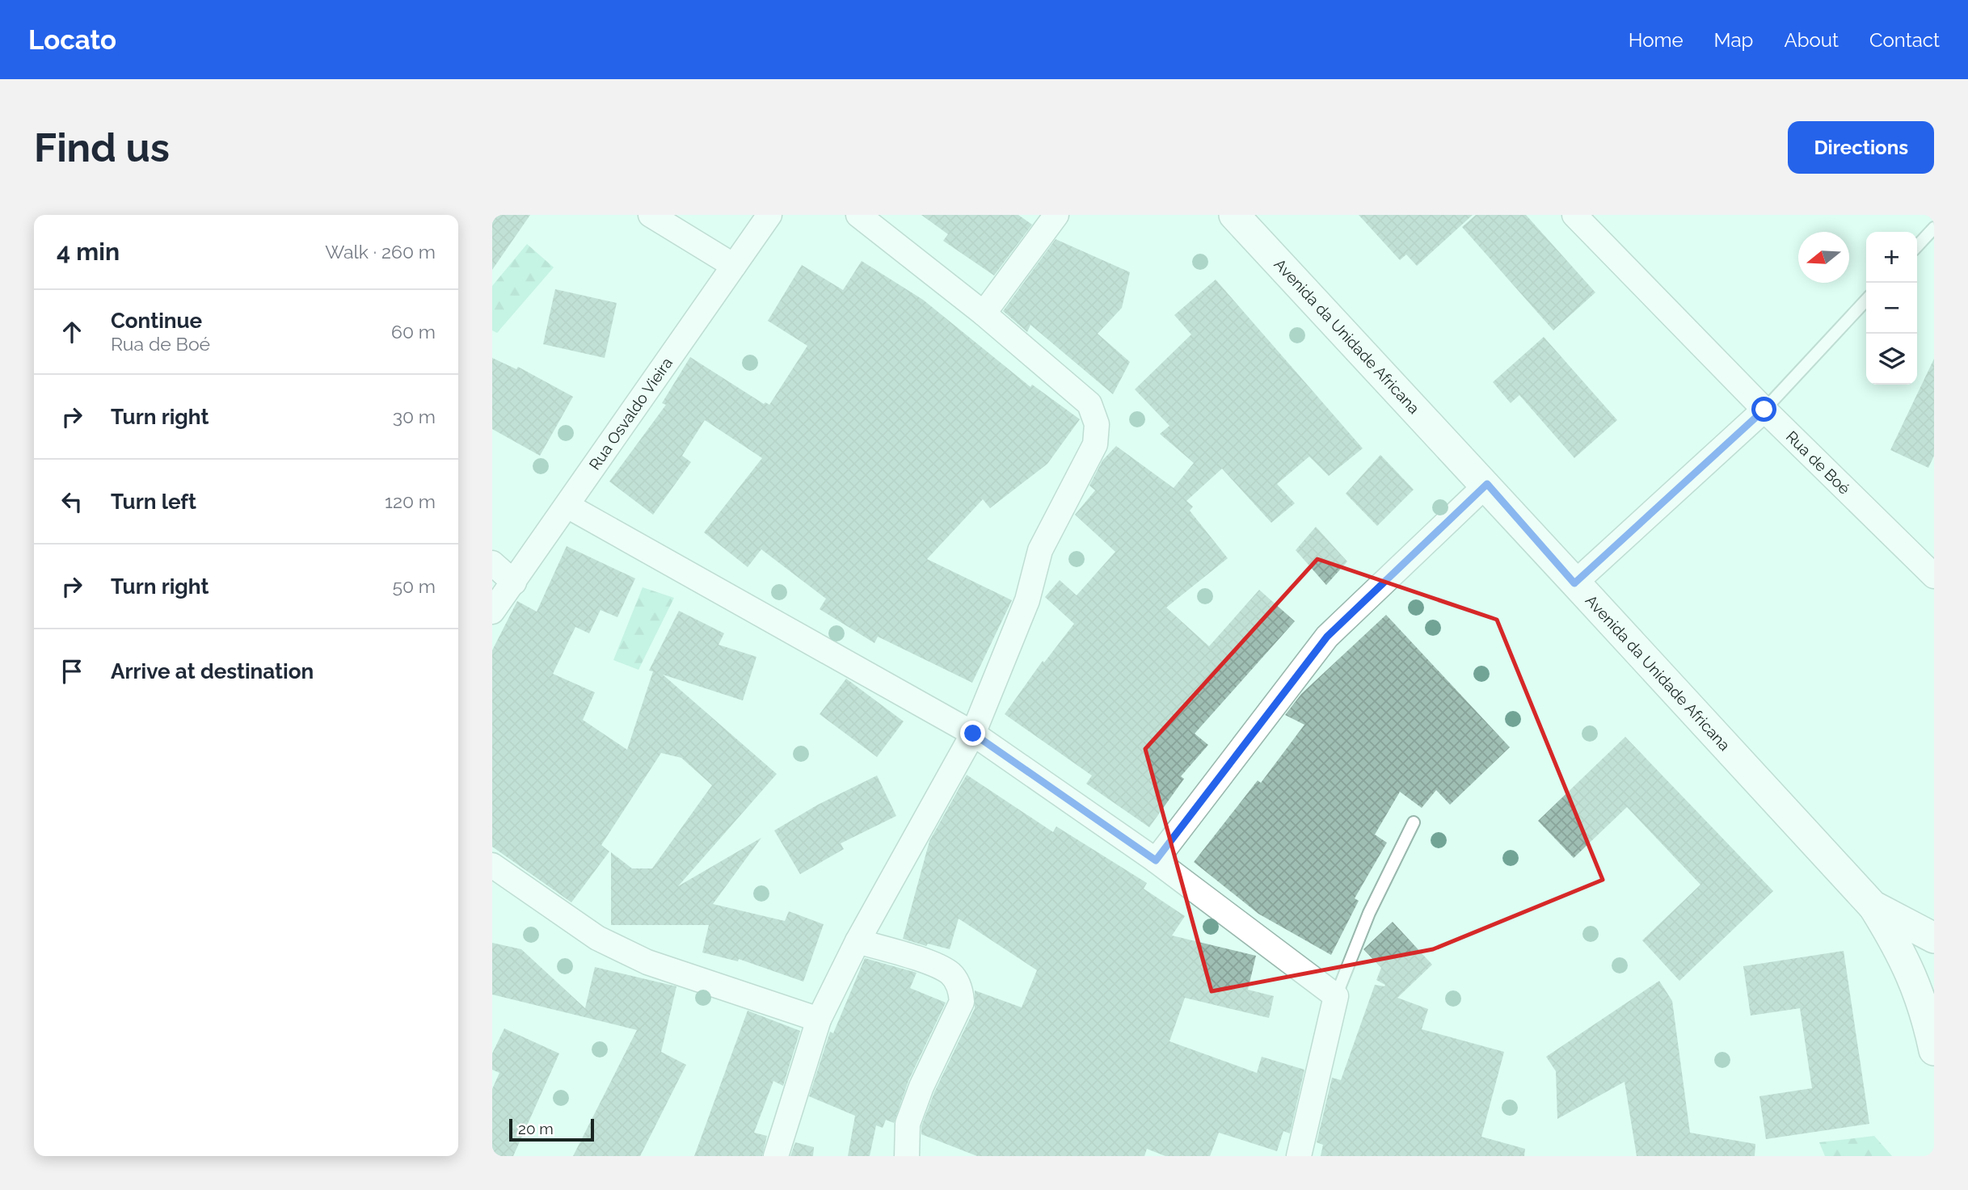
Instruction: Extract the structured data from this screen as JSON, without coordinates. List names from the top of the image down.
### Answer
{
  "streets": {
    "street": ["Avenida da Unidade Africana", "Rua Osvaldo Vieira", "Rua de Boé"]
  },
  "scale_bar": "20 m",
  "north": "left",
  "page": {
    "header": "Locato",
    "nav": [
      "Home",
      "Map",
      "About",
      "Contact"
    ],
    "buttons": "Directions",
    "title": "Find us",
    "heading": ["4 min", "Walk · 260 m"],
    "map_buttons": ["+", "−"],
    "list": [
      ["Continue", "Rua de Boé", "60 m"],
      ["Turn right", "30 m"],
      ["Turn left", "120 m"],
      ["Turn right", "50 m"],
      "Arrive at destination"
    ],
    "scale": "20 m"
  }
}
